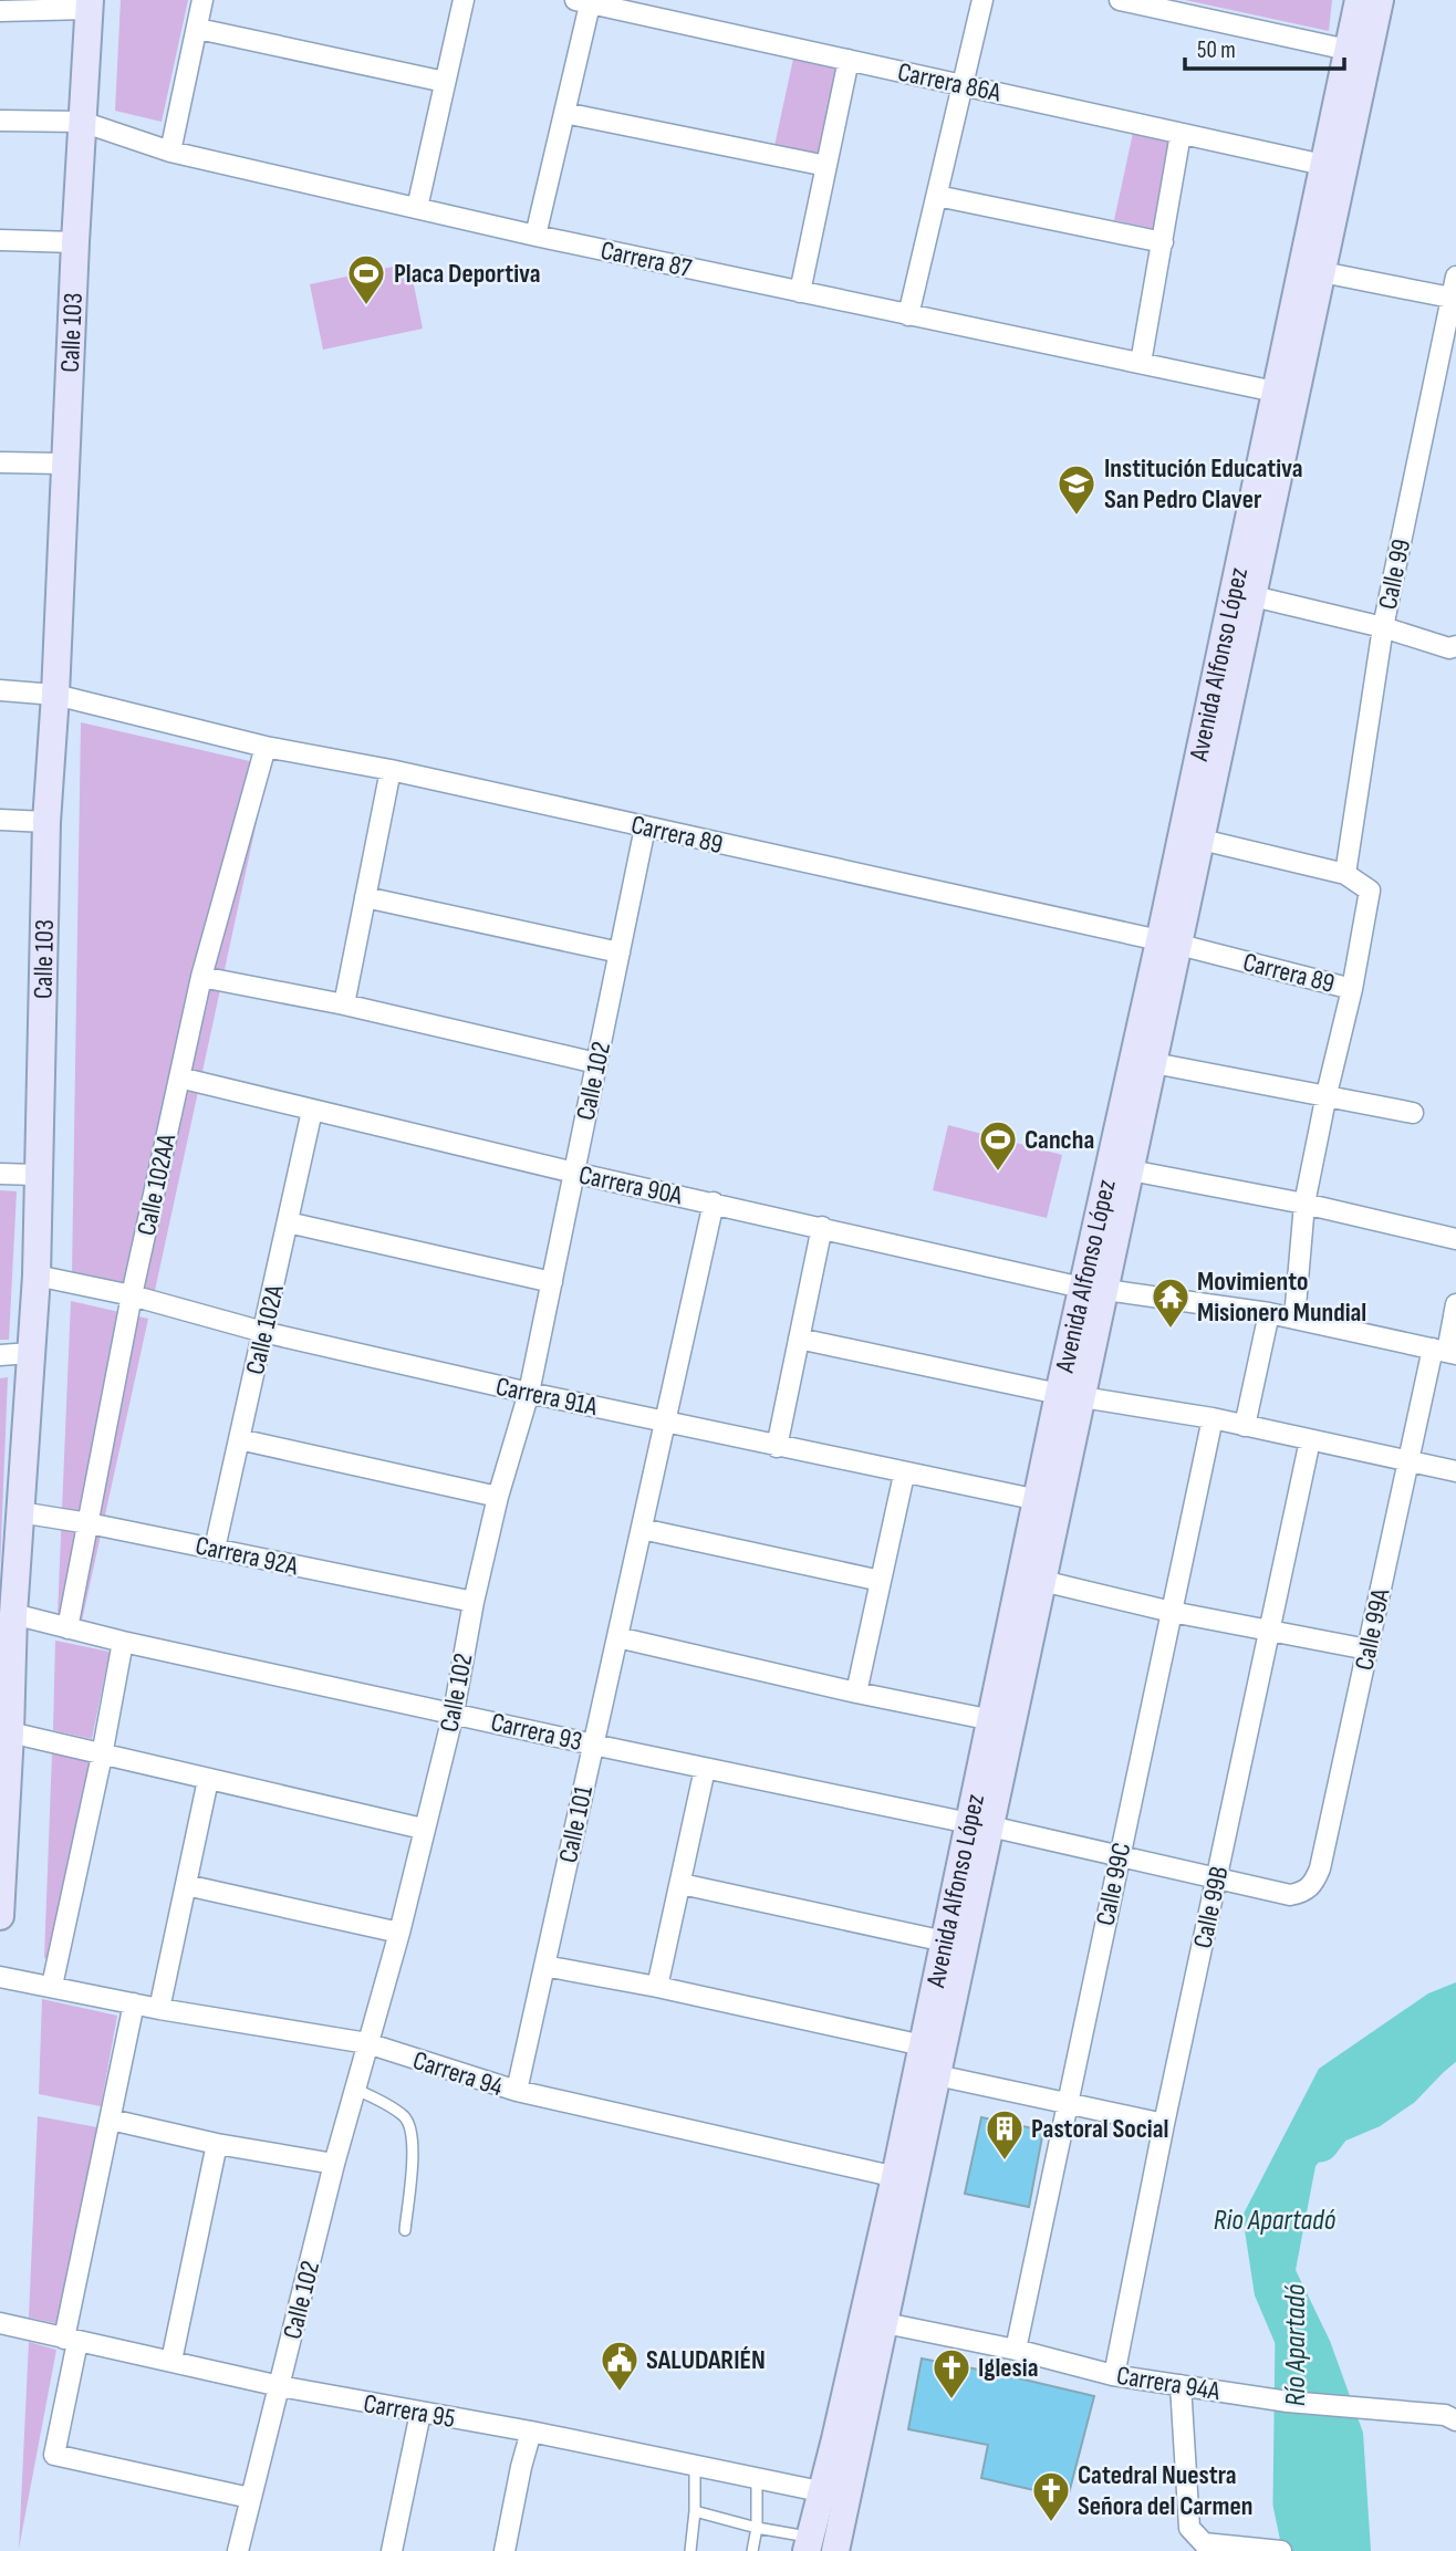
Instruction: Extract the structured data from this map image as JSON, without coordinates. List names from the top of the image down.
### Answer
{
  "streets": {
    "street": [
      "Carrera 86A",
      "Carrera 87",
      "Calle 103",
      "Calle 99",
      "Avenida Alfonso López",
      "Carrera 89",
      "Calle 102",
      "Calle 102AA",
      "Carrera 90A",
      "Calle 102A",
      "Carrera 91A",
      "Carrera 92A",
      "Calle 99A",
      "Carrera 93",
      "Calle 101",
      "Calle 99C",
      "Calle 99B",
      "Carrera 94",
      "Carrera 94A",
      "Carrera 95"
    ]
  },
  "crossings": [
    ["Carrera 86A", "Avenida Alfonso López"],
    ["Carrera 87", "Calle 103"],
    ["Carrera 87", "Avenida Alfonso López"],
    ["Calle 103", "Carrera 89"],
    ["Calle 103", "Carrera 91A"],
    ["Calle 103", "Carrera 92A"],
    ["Calle 103", "Carrera 93"],
    ["Avenida Alfonso López", "Carrera 89"],
    ["Avenida Alfonso López", "Carrera 90A"],
    ["Avenida Alfonso López", "Carrera 91A"],
    ["Avenida Alfonso López", "Carrera 93"],
    ["Avenida Alfonso López", "Carrera 94"],
    ["Avenida Alfonso López", "Carrera 94A"],
    ["Avenida Alfonso López", "Carrera 95"],
    ["Carrera 89", "Calle 102"],
    ["Carrera 89", "Calle 102AA"],
    ["Calle 102", "Carrera 90A"],
    ["Calle 102", "Carrera 91A"],
    ["Calle 102", "Carrera 92A"],
    ["Calle 102", "Carrera 93"],
    ["Calle 102", "Carrera 94"],
    ["Calle 102", "Carrera 95"],
    ["Calle 102AA", "Carrera 90A"],
    ["Calle 102AA", "Carrera 91A"],
    ["Calle 102AA", "Carrera 92A"],
    ["Calle 102AA", "Carrera 93"],
    ["Carrera 90A", "Calle 102A"],
    ["Carrera 90A", "Calle 99A"],
    ["Carrera 90A", "Calle 101"],
    ["Calle 102A", "Carrera 91A"],
    ["Calle 102A", "Carrera 92A"],
    ["Carrera 91A", "Calle 101"],
    ["Calle 99A", "Carrera 93"],
    ["Carrera 93", "Calle 101"],
    ["Carrera 93", "Calle 99C"],
    ["Carrera 93", "Calle 99B"],
    ["Calle 101", "Carrera 94"],
    ["Calle 99C", "Carrera 94A"],
    ["Calle 99B", "Carrera 94A"]
  ],
  "water": ["Rio Apartadó", "Río Apartadó"],
  "places": {
    "sports": ["Placa Deportiva", "Cancha"],
    "school or university": ["Institución Educativa San Pedro Claver"],
    "temple": ["Movimiento Misionero Mundial"],
    "building": ["Pastoral Social"],
    "public building": ["SALUDARIÉN"],
    "church": ["Iglesia", "Catedral Nuestra Señora del Carmen"]
  },
  "scale_bar": "50 m"
}
